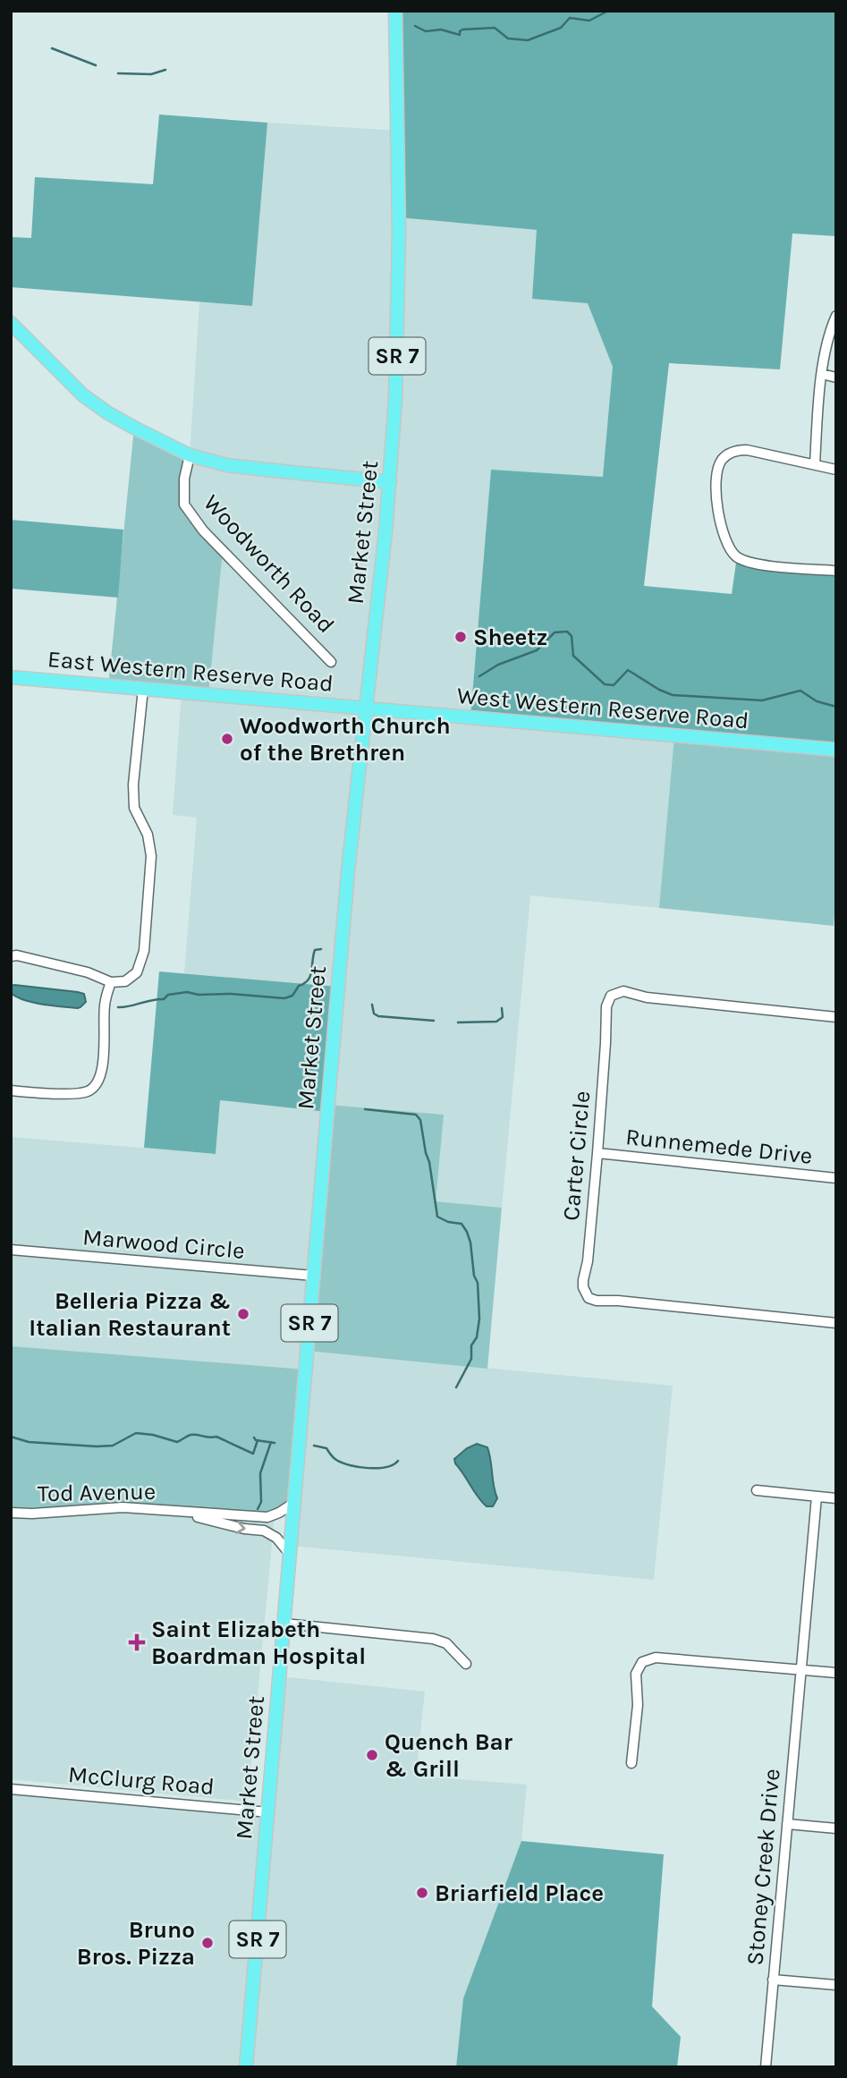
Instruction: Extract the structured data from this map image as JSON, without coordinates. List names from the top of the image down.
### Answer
{
  "streets": {
    "main road": [
      "SR 7",
      "Market Street",
      "Woodworth Road",
      "East Western Reserve Road",
      "West Western Reserve Road"
    ],
    "street": [
      "Runnemede Drive",
      "Carter Circle",
      "Marwood Circle",
      "Tod Avenue",
      "McClurg Road",
      "Stoney Creek Drive"
    ]
  },
  "crossings": [
    ["Market Street", "Woodworth Road"],
    ["Market Street", "East Western Reserve Road"],
    ["Market Street", "West Western Reserve Road"],
    ["Market Street", "Marwood Circle"],
    ["Market Street", "Tod Avenue"],
    ["Market Street", "McClurg Road"],
    ["East Western Reserve Road", "West Western Reserve Road"],
    ["Runnemede Drive", "Carter Circle"]
  ],
  "places": {
    "other": [
      "Sheetz",
      "Woodworth Church of the Brethren",
      "Belleria Pizza & Italian Restaurant",
      "Quench Bar & Grill",
      "Briarfield Place",
      "Bruno Bros. Pizza"
    ],
    "health": ["Saint Elizabeth Boardman Hospital"]
  }
}
